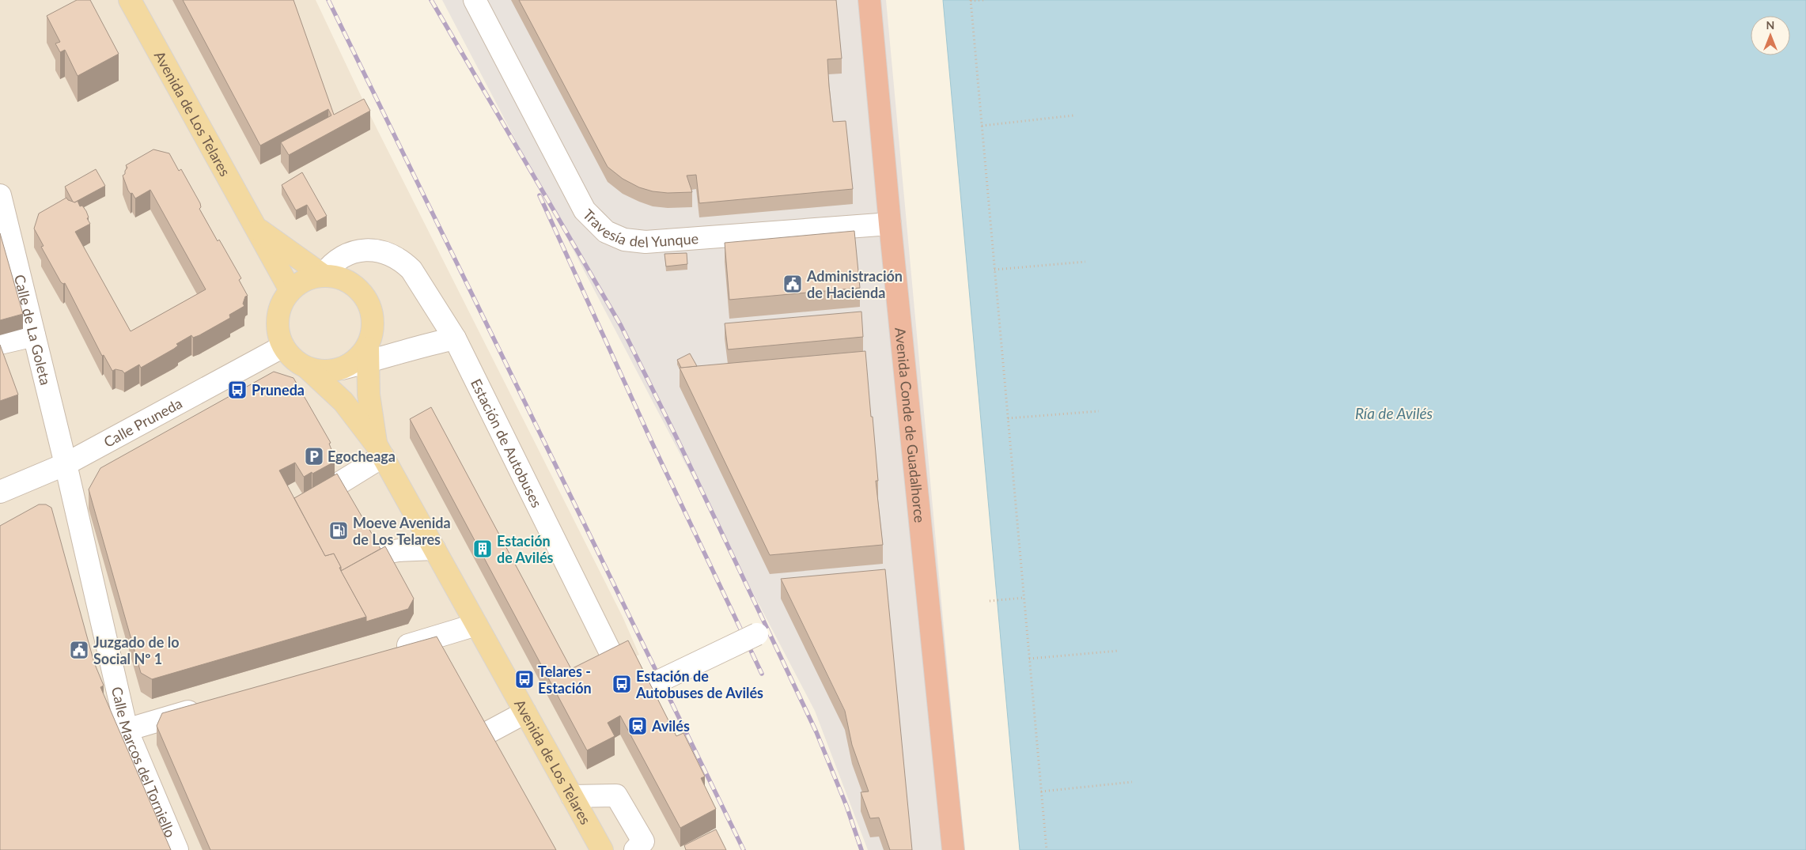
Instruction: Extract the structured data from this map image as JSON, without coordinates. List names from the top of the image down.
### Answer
{
  "streets": {
    "highway": ["Avenida Conde de Guadalhorce"],
    "main road": ["Avenida de Los Telares"],
    "street": [
      "Travesía del Yunque",
      "Calle de La Goleta",
      "Calle Pruneda",
      "Estación de Autobuses",
      "Calle Marcos del Torniello"
    ]
  },
  "crossings": [
    ["Avenida de Los Telares", "Calle Pruneda"],
    ["Avenida de Los Telares", "Estación de Autobuses"],
    ["Travesía del Yunque", "Avenida Conde de Guadalhorce"],
    ["Calle de La Goleta", "Calle Pruneda"],
    ["Calle de La Goleta", "Calle Marcos del Torniello"],
    ["Calle Pruneda", "Estación de Autobuses"],
    ["Calle Pruneda", "Calle Marcos del Torniello"]
  ],
  "water": ["Ría de Avilés"],
  "places": {
    "public building": ["Administración de Hacienda", "Juzgado de lo Social Nº 1"],
    "bus stop": ["Pruneda", "Telares - Estación", "Estación de Autobuses de Avilés"],
    "parking": ["Egocheaga"],
    "fuel station": ["Moeve Avenida de Los Telares"],
    "building": ["Estación de Avilés"],
    "station": ["Avilés"]
  },
  "north": "top"
}
